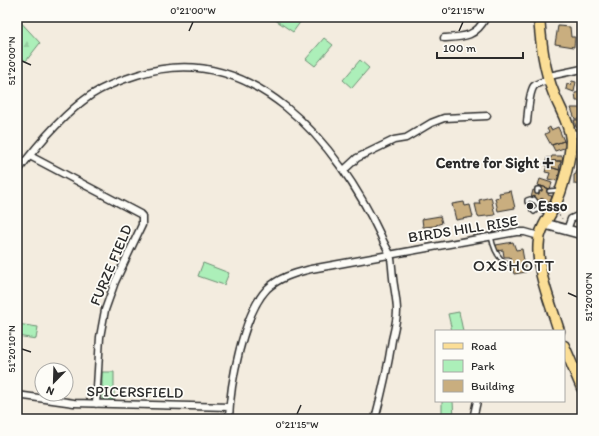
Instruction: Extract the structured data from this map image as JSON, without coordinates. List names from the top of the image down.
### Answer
{
  "streets": {
    "street": ["BIRDS HILL RISE", "FURZE FIELD", "SPICERSFIELD"]
  },
  "crossings": [
    ["BIRDS HILL RISE", "SPICERSFIELD"],
    ["FURZE FIELD", "SPICERSFIELD"]
  ],
  "districts": ["OXSHOTT"],
  "places": {
    "health": ["Centre for Sight"],
    "other": ["Esso"]
  },
  "legend": ["Road", "Park", "Building"],
  "scale_bar": "100 m",
  "north": "bottom left",
  "coordinates": [
    "0°21'00\"W",
    "0°21'15\"W",
    "51°20'00\"N",
    "51°20'10\"N"
  ]
}
